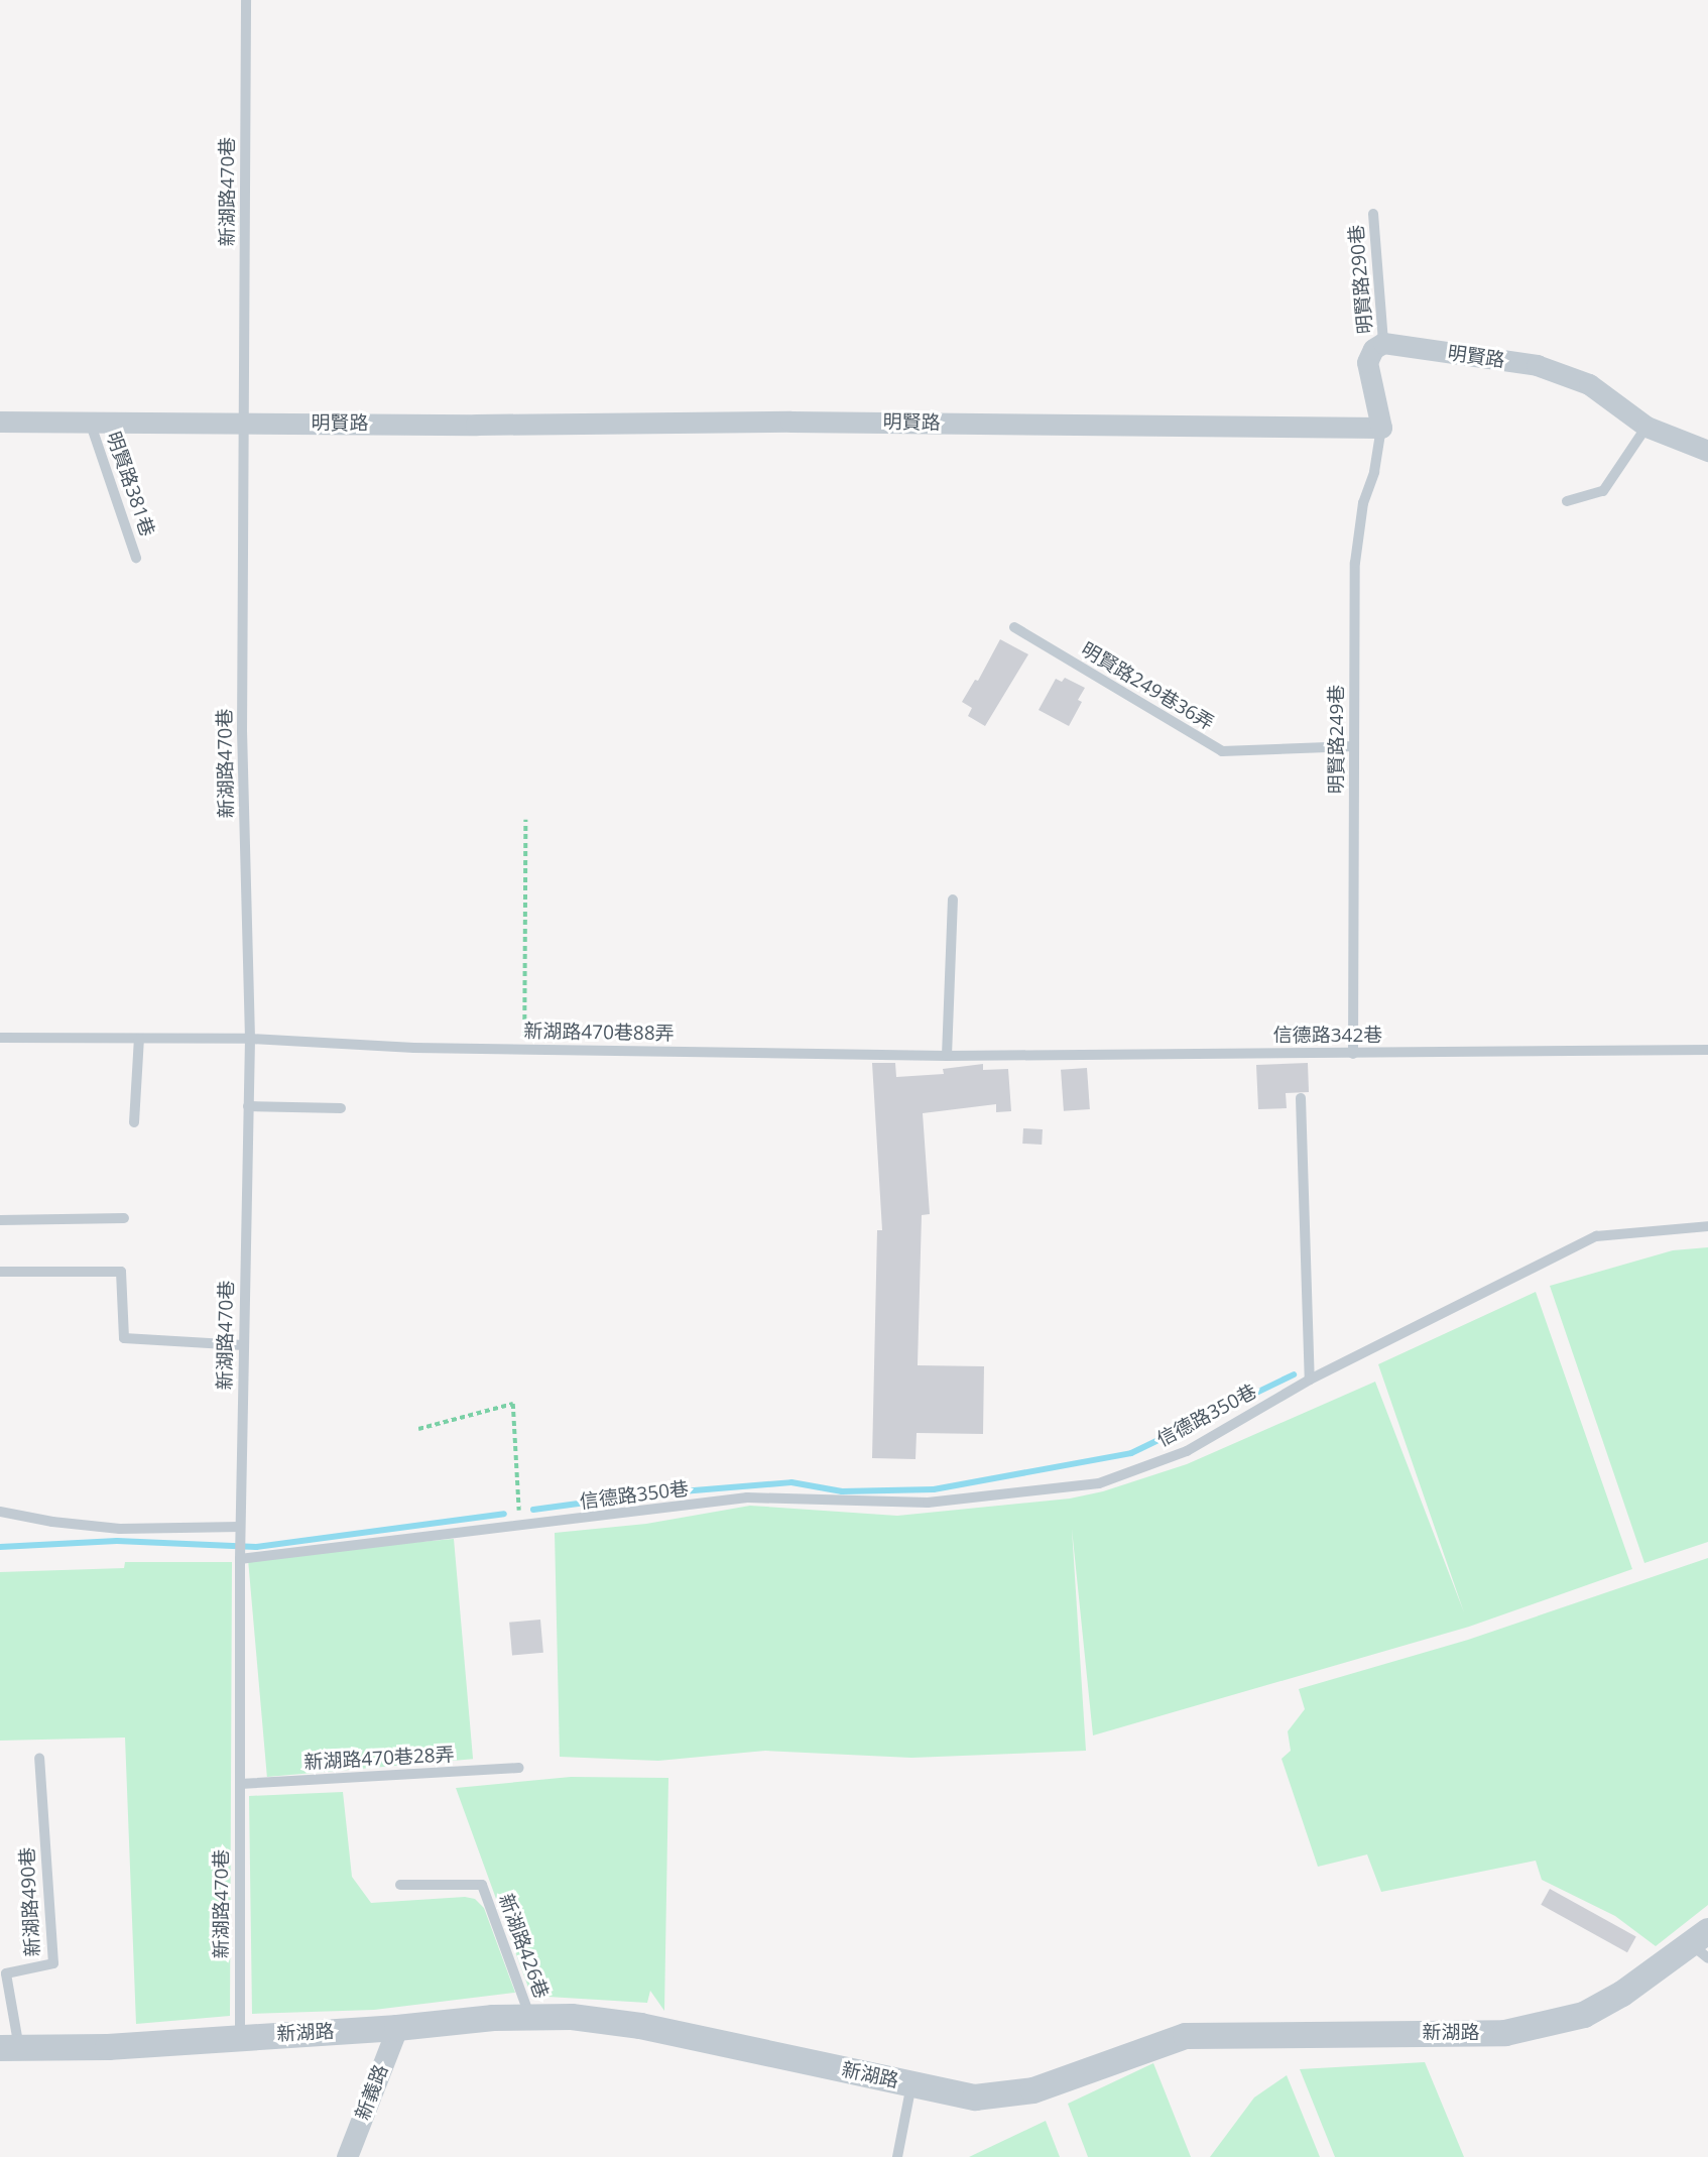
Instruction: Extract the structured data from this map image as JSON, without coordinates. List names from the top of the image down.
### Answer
{
  "streets": {
    "street": ["明賢路", "新湖路", "新義路"],
    "lane": [
      "新湖路470巷",
      "明賢路290巷",
      "明賢路381巷",
      "明賢路249巷36弄",
      "明賢路249巷",
      "新湖路470巷88弄",
      "信德路342巷",
      "信德路350巷",
      "新湖路470巷28弄",
      "新湖路490巷",
      "新湖路426巷"
    ]
  },
  "crossings": [
    ["新湖路470巷", "明賢路"],
    ["新湖路470巷", "新湖路470巷88弄"],
    ["新湖路470巷", "信德路350巷"],
    ["新湖路470巷", "新湖路470巷28弄"],
    ["新湖路470巷", "新湖路"],
    ["明賢路290巷", "明賢路"],
    ["明賢路", "明賢路381巷"],
    ["明賢路", "明賢路249巷"],
    ["明賢路249巷36弄", "明賢路249巷"],
    ["明賢路249巷", "信德路342巷"],
    ["新湖路470巷88弄", "信德路342巷"],
    ["新湖路490巷", "新湖路"],
    ["新湖路426巷", "新湖路"],
    ["新湖路", "新義路"]
  ]
}
